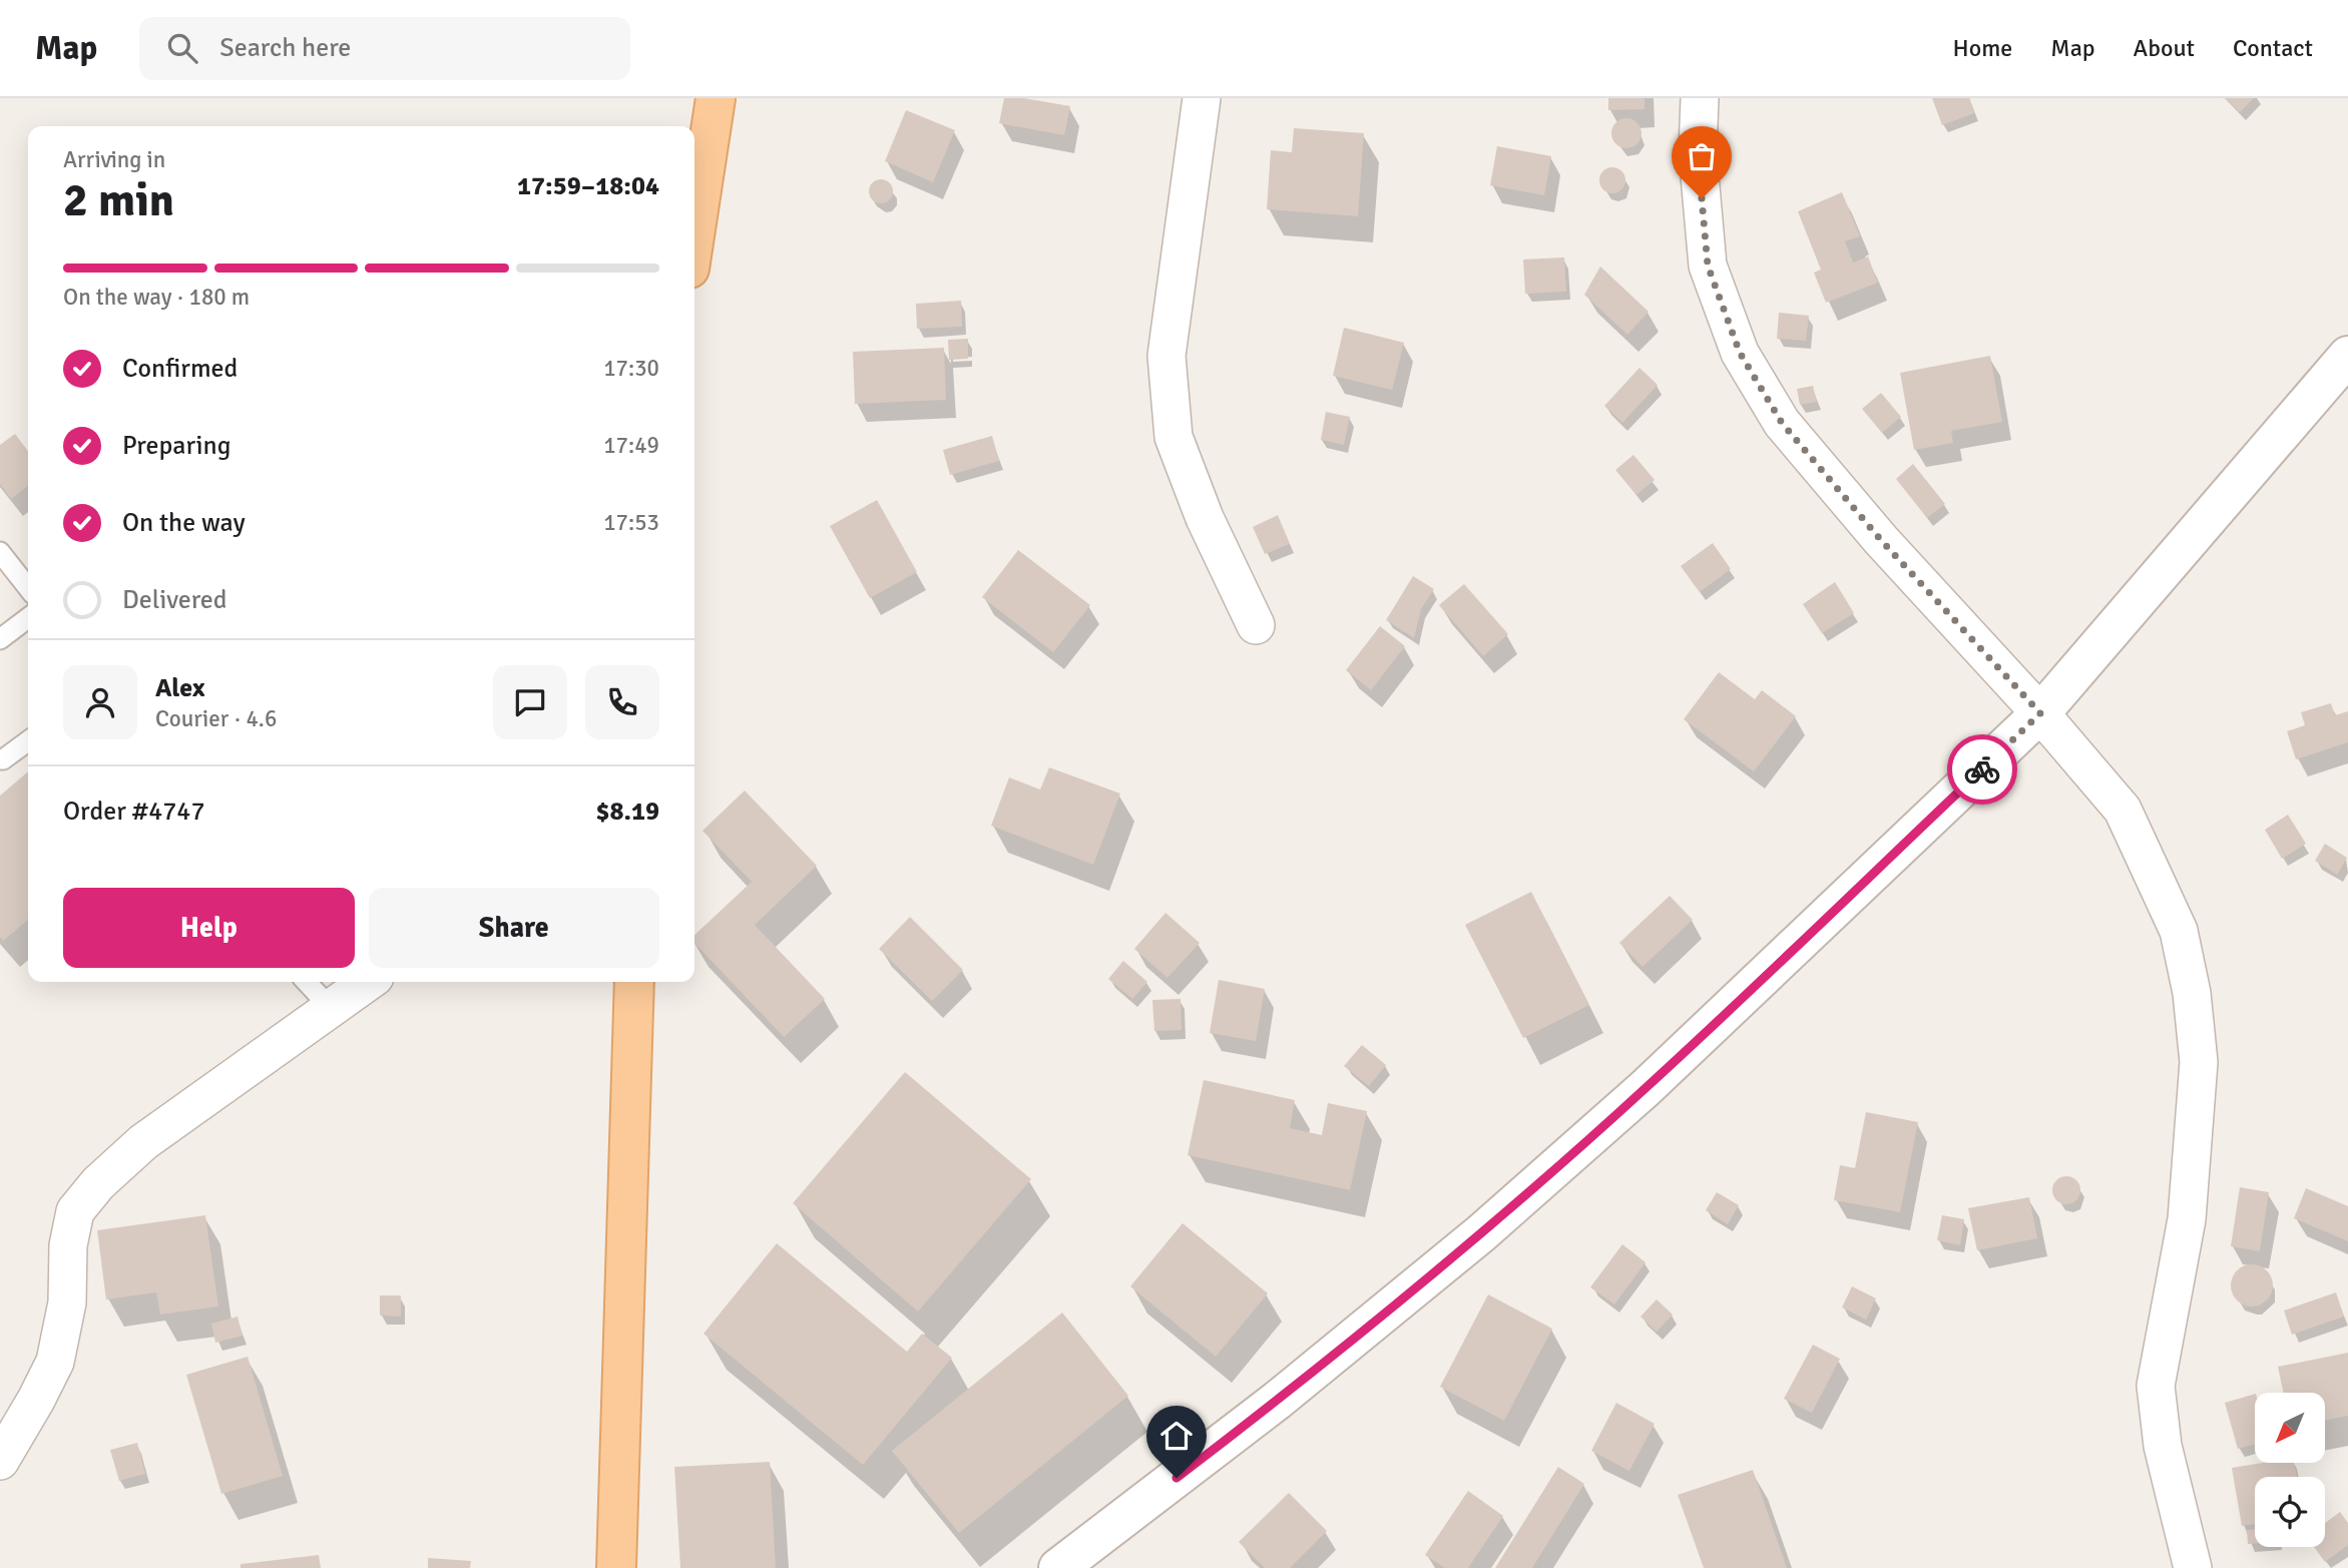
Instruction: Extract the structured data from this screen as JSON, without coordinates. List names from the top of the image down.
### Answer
{
  "north": "bottom left",
  "page": {
    "header": "Map",
    "search": "Search here",
    "nav": [
      "Home",
      "Map",
      "About",
      "Contact"
    ],
    "heading": ["2 min", "Arriving in", "17:59–18:04"],
    "panel": [
      "Alex",
      "Courier · 4.6",
      "Order #4747",
      "$8.19"
    ],
    "bar": "On the way · 180 m",
    "list": [
      ["Confirmed", "17:30"],
      ["Preparing", "17:49"],
      ["On the way", "17:53"],
      "Delivered"
    ],
    "buttons": ["Help", "Share"]
  }
}
